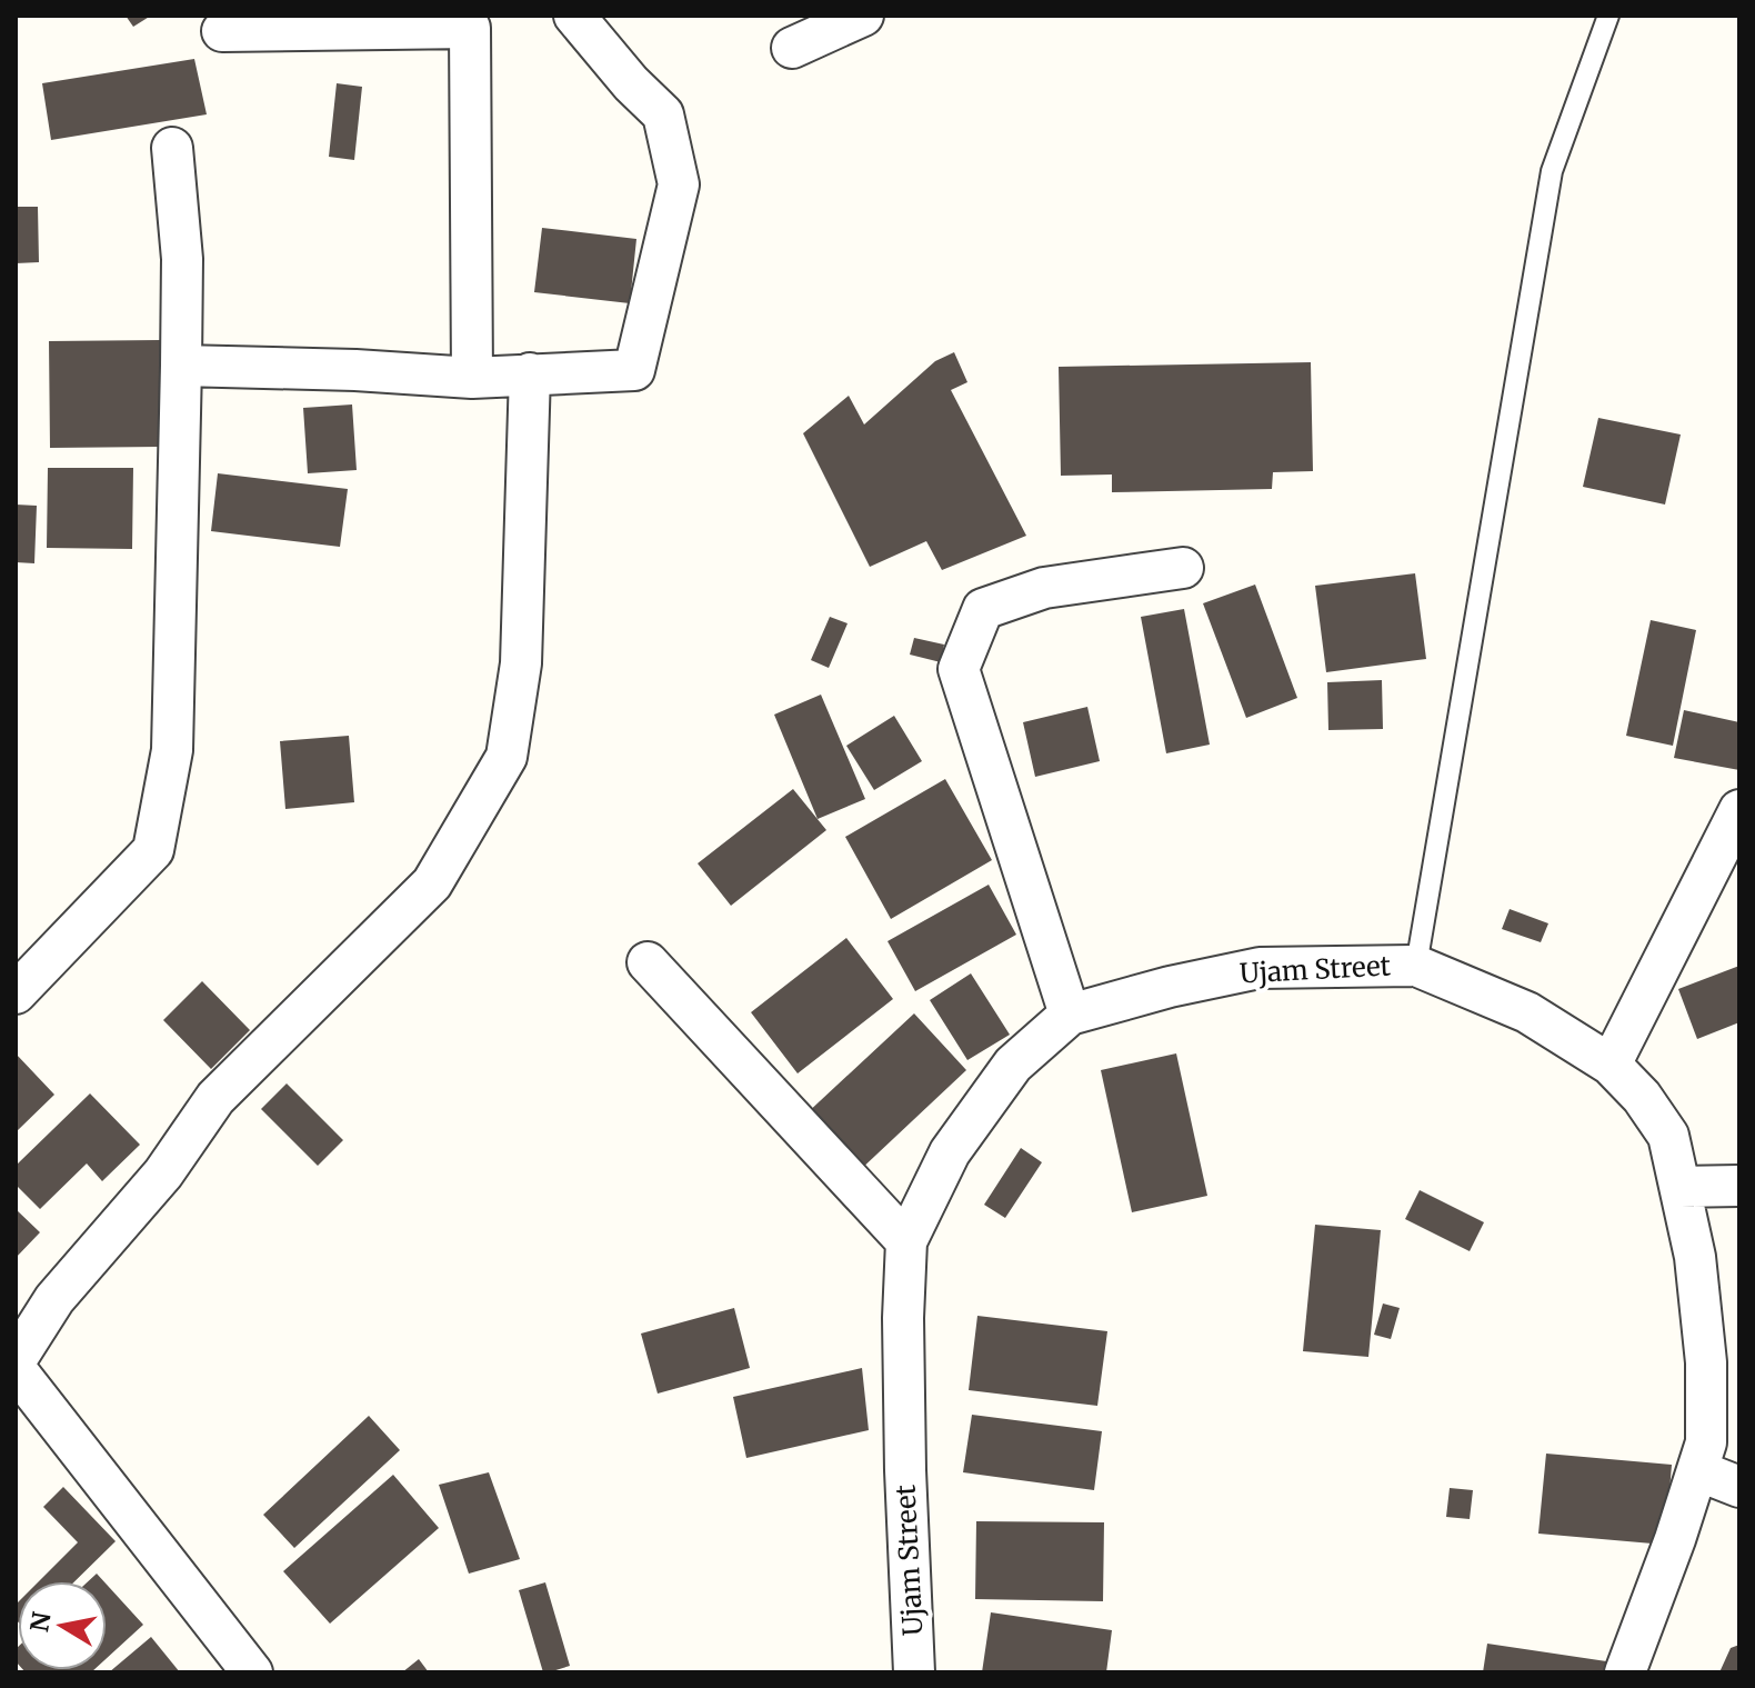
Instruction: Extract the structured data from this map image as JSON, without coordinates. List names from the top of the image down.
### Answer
{
  "streets": {
    "street": ["Ujam Street"]
  },
  "north": "left"
}
